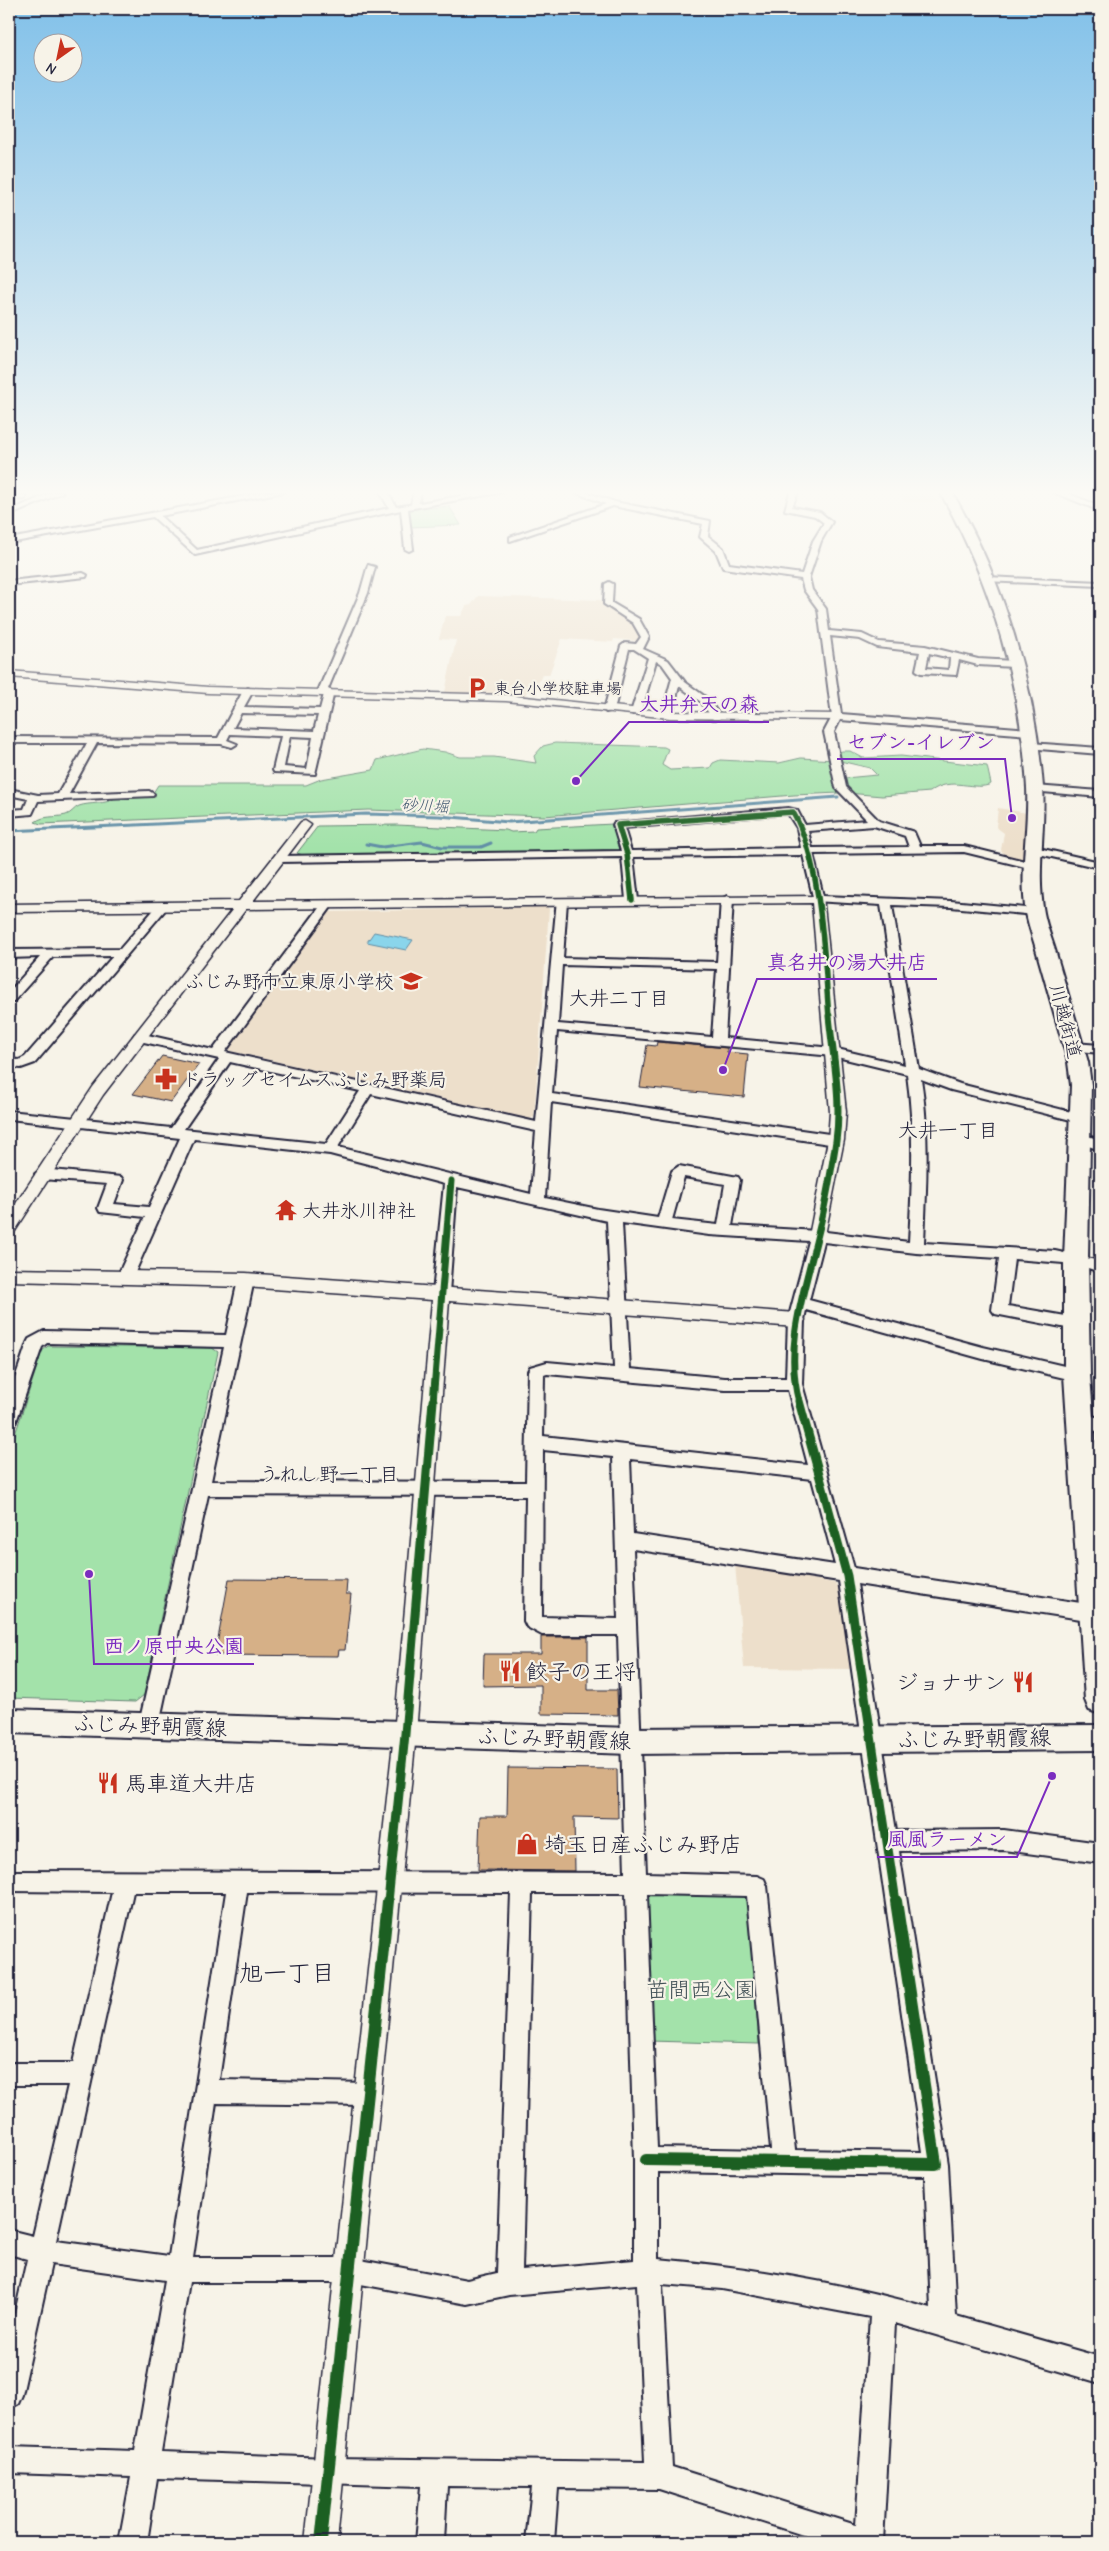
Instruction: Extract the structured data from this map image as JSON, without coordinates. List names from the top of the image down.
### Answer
{
  "streets": {
    "highway": ["川越街道"],
    "main road": ["ふじみ野朝霞線"]
  },
  "districts": [
    "大井二丁目",
    "大井一丁目",
    "うれし野一丁目",
    "旭一丁目"
  ],
  "water": ["砂川堀"],
  "parks": ["苗間西公園"],
  "places": {
    "parking": ["東台小学校駐車場"],
    "other": [
      "大井弁天の森",
      "セブン-イレブン",
      "真名井の湯大井店",
      "西ノ原中央公園",
      "風風ラーメン"
    ],
    "school or university": ["ふじみ野市立東原小学校"],
    "pharmacy": ["ドラッグセイムスふじみ野薬局"],
    "temple": ["大井氷川神社"],
    "restaurant": ["餃子の王将", "ジョナサン", "馬車道大井店"],
    "shop": ["埼玉日産ふじみ野店"]
  },
  "north": "bottom left"
}
